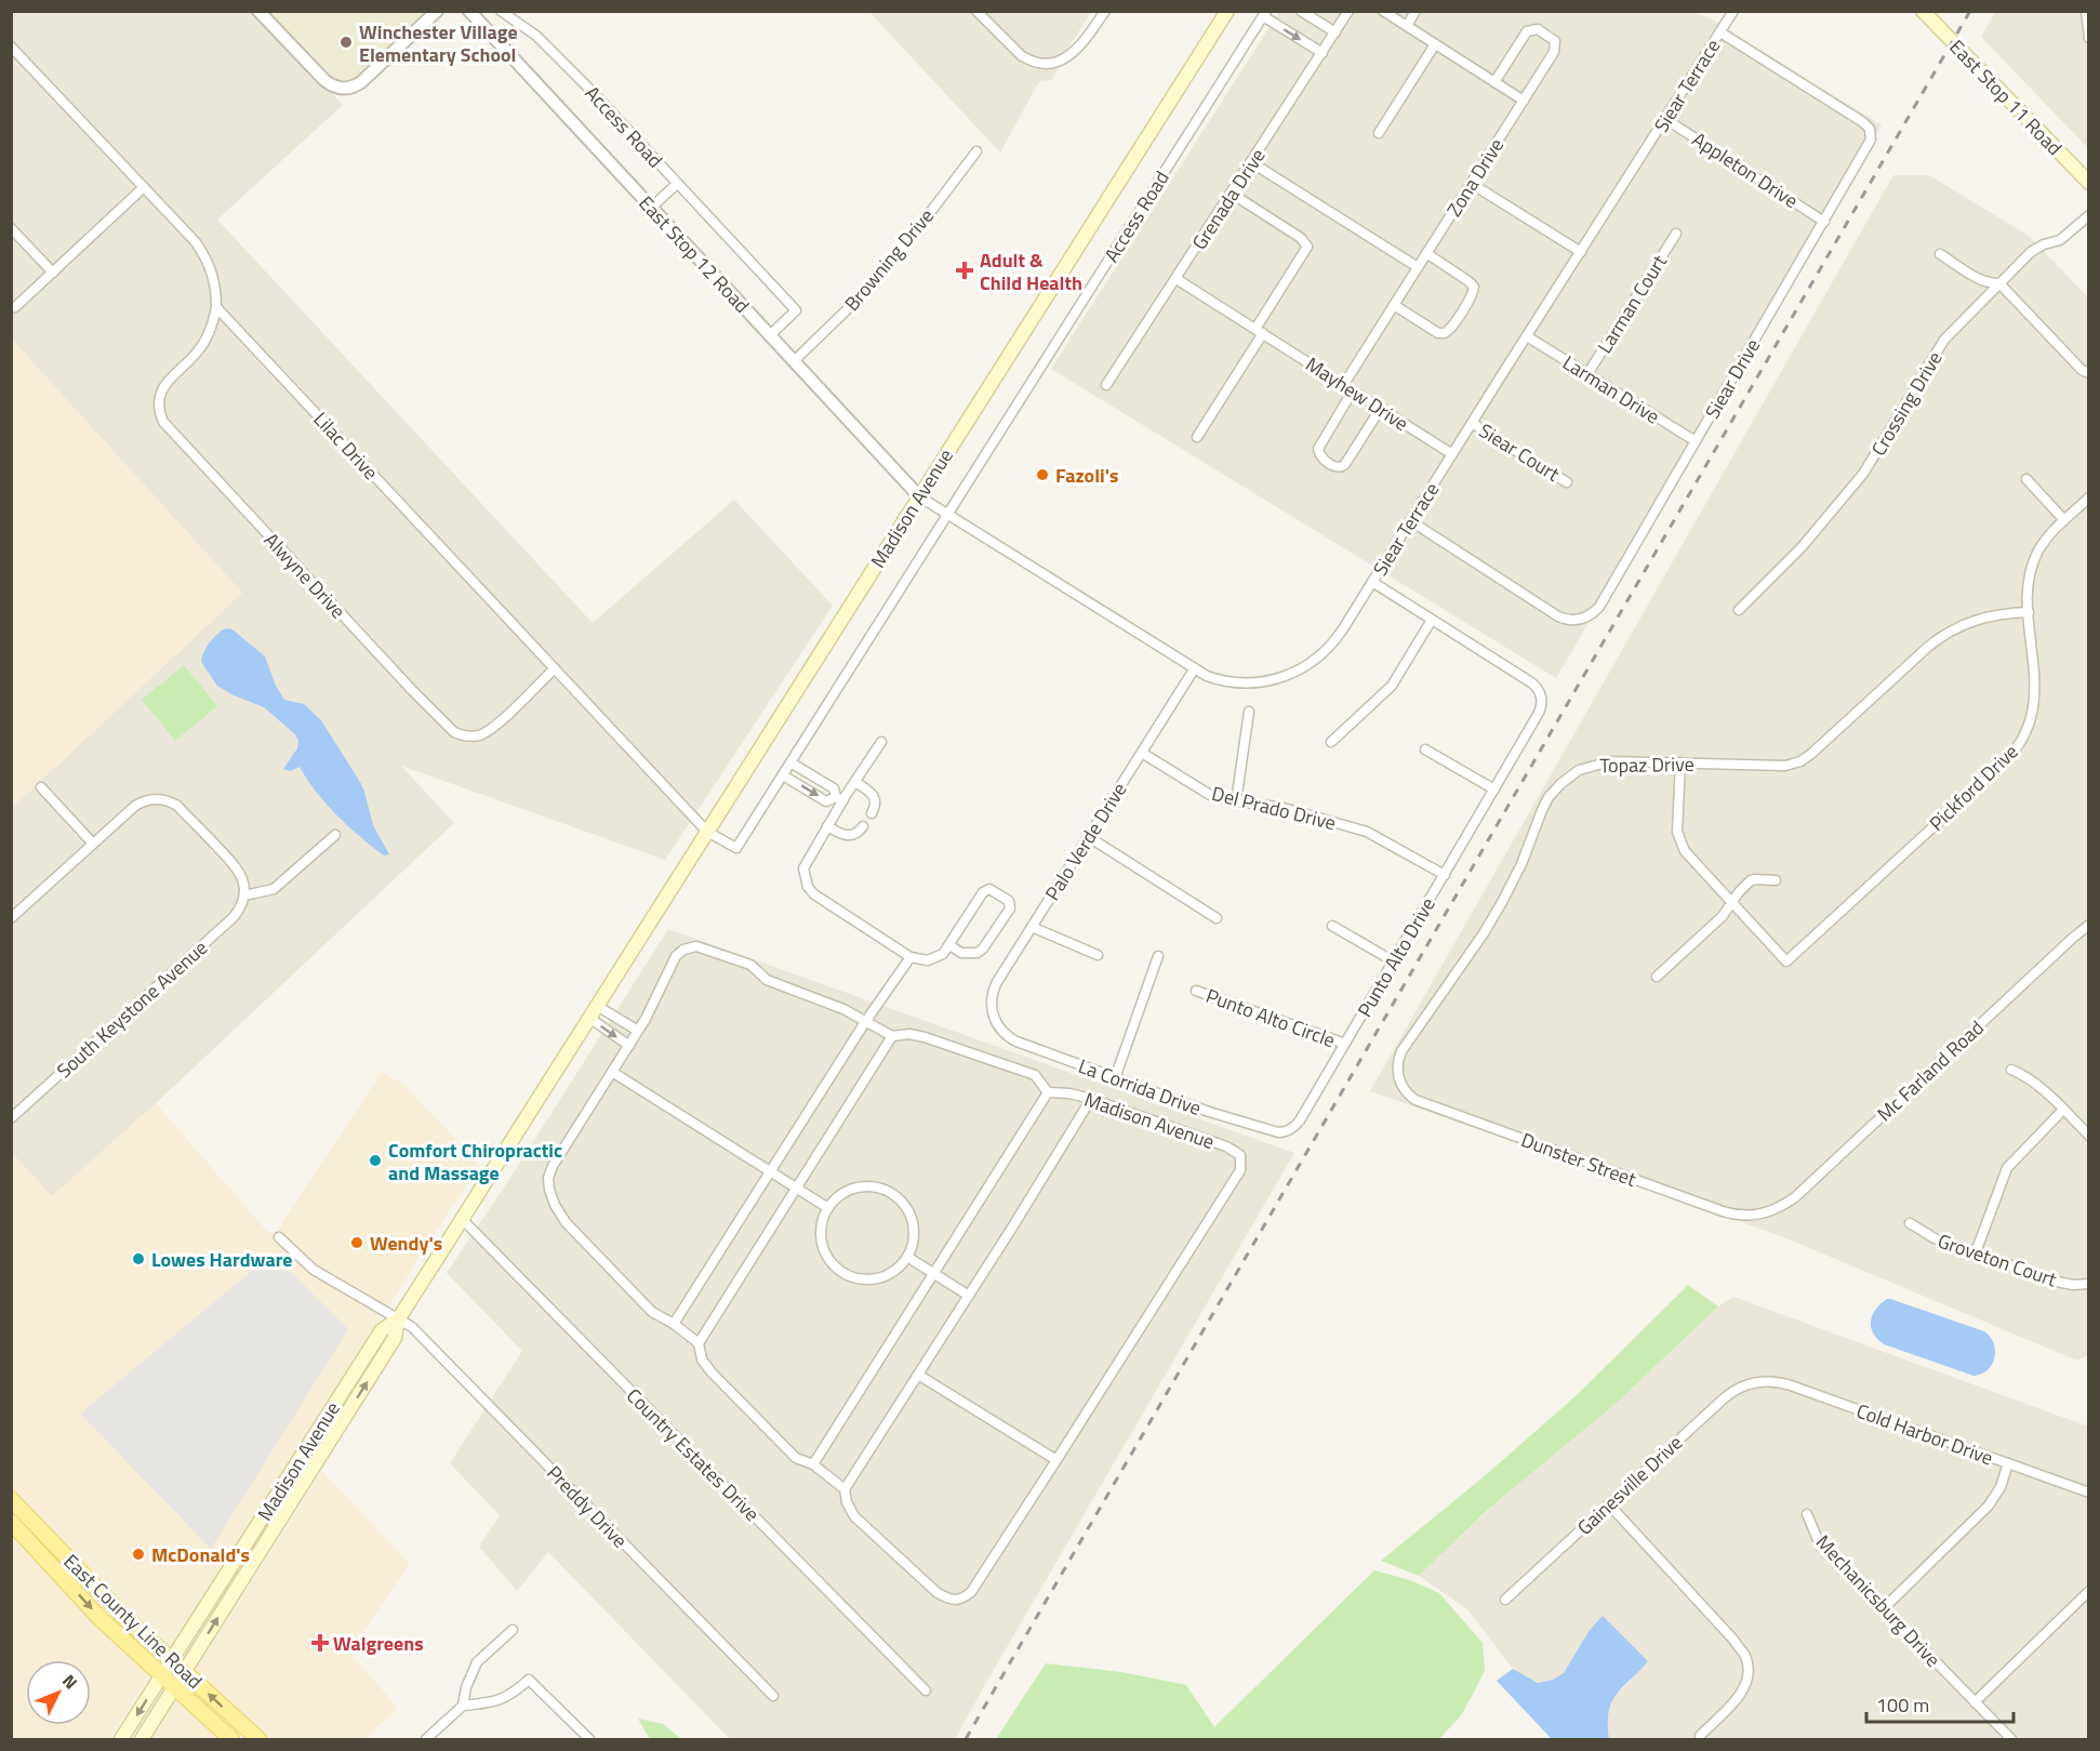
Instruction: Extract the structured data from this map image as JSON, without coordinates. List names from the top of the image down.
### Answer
{
  "streets": {
    "main road": ["East Stop 11 Road", "Madison Avenue", "East County Line Road"],
    "street": [
      "Siear Terrace",
      "Access Road",
      "Appleton Drive",
      "Zona Drive",
      "Grenada Drive",
      "East Stop 12 Road",
      "Browning Drive",
      "Larman Court",
      "Siear Drive",
      "Larman Drive",
      "Mayhew Drive",
      "Crossing Drive",
      "Lilac Drive",
      "Siear Court",
      "Alwyne Drive",
      "Topaz Drive",
      "Pickford Drive",
      "Del Prado Drive",
      "Palo Verde Drive",
      "Punto Alto Drive",
      "South Keystone Avenue",
      "Punto Alto Circle",
      "Mc Farland Road",
      "La Corrida Drive",
      "Dunster Street",
      "Groveton Court",
      "Cold Harbor Drive",
      "Country Estates Drive",
      "Gainesville Drive",
      "Preddy Drive",
      "Mechanicsburg Drive"
    ]
  },
  "crossings": [
    ["Siear Terrace", "Access Road"],
    ["Siear Terrace", "Appleton Drive"],
    ["Siear Terrace", "East Stop 12 Road"],
    ["Siear Terrace", "Siear Drive"],
    ["Siear Terrace", "Larman Drive"],
    ["Siear Terrace", "Mayhew Drive"],
    ["Siear Terrace", "Siear Court"],
    ["Siear Terrace", "Madison Avenue"],
    ["Siear Terrace", "Palo Verde Drive"],
    ["Access Road", "Grenada Drive"],
    ["Access Road", "East Stop 12 Road"],
    ["Access Road", "Lilac Drive"],
    ["Appleton Drive", "Siear Drive"],
    ["Zona Drive", "Mayhew Drive"],
    ["Grenada Drive", "Mayhew Drive"],
    ["East Stop 12 Road", "Browning Drive"],
    ["East Stop 12 Road", "Madison Avenue"],
    ["Larman Court", "Larman Drive"],
    ["Siear Drive", "Larman Drive"],
    ["Lilac Drive", "Madison Avenue"],
    ["Lilac Drive", "Alwyne Drive"],
    ["Madison Avenue", "Country Estates Drive"],
    ["Madison Avenue", "Preddy Drive"],
    ["Madison Avenue", "East County Line Road"],
    ["Topaz Drive", "Pickford Drive"],
    ["Topaz Drive", "Dunster Street"],
    ["Del Prado Drive", "Palo Verde Drive"],
    ["Del Prado Drive", "Punto Alto Drive"],
    ["Palo Verde Drive", "La Corrida Drive"],
    ["Punto Alto Drive", "Punto Alto Circle"],
    ["Punto Alto Drive", "La Corrida Drive"],
    ["Mc Farland Road", "Dunster Street"],
    ["Cold Harbor Drive", "Gainesville Drive"]
  ],
  "places": {
    "other": [
      "Winchester Village Elementary School",
      "Fazoli's",
      "Comfort Chiropractic and Massage",
      "Wendy's",
      "Lowes Hardware",
      "McDonald's"
    ],
    "health": ["Adult & Child Health", "Walgreens"]
  },
  "scale_bar": "100 m",
  "north": "top right"
}
